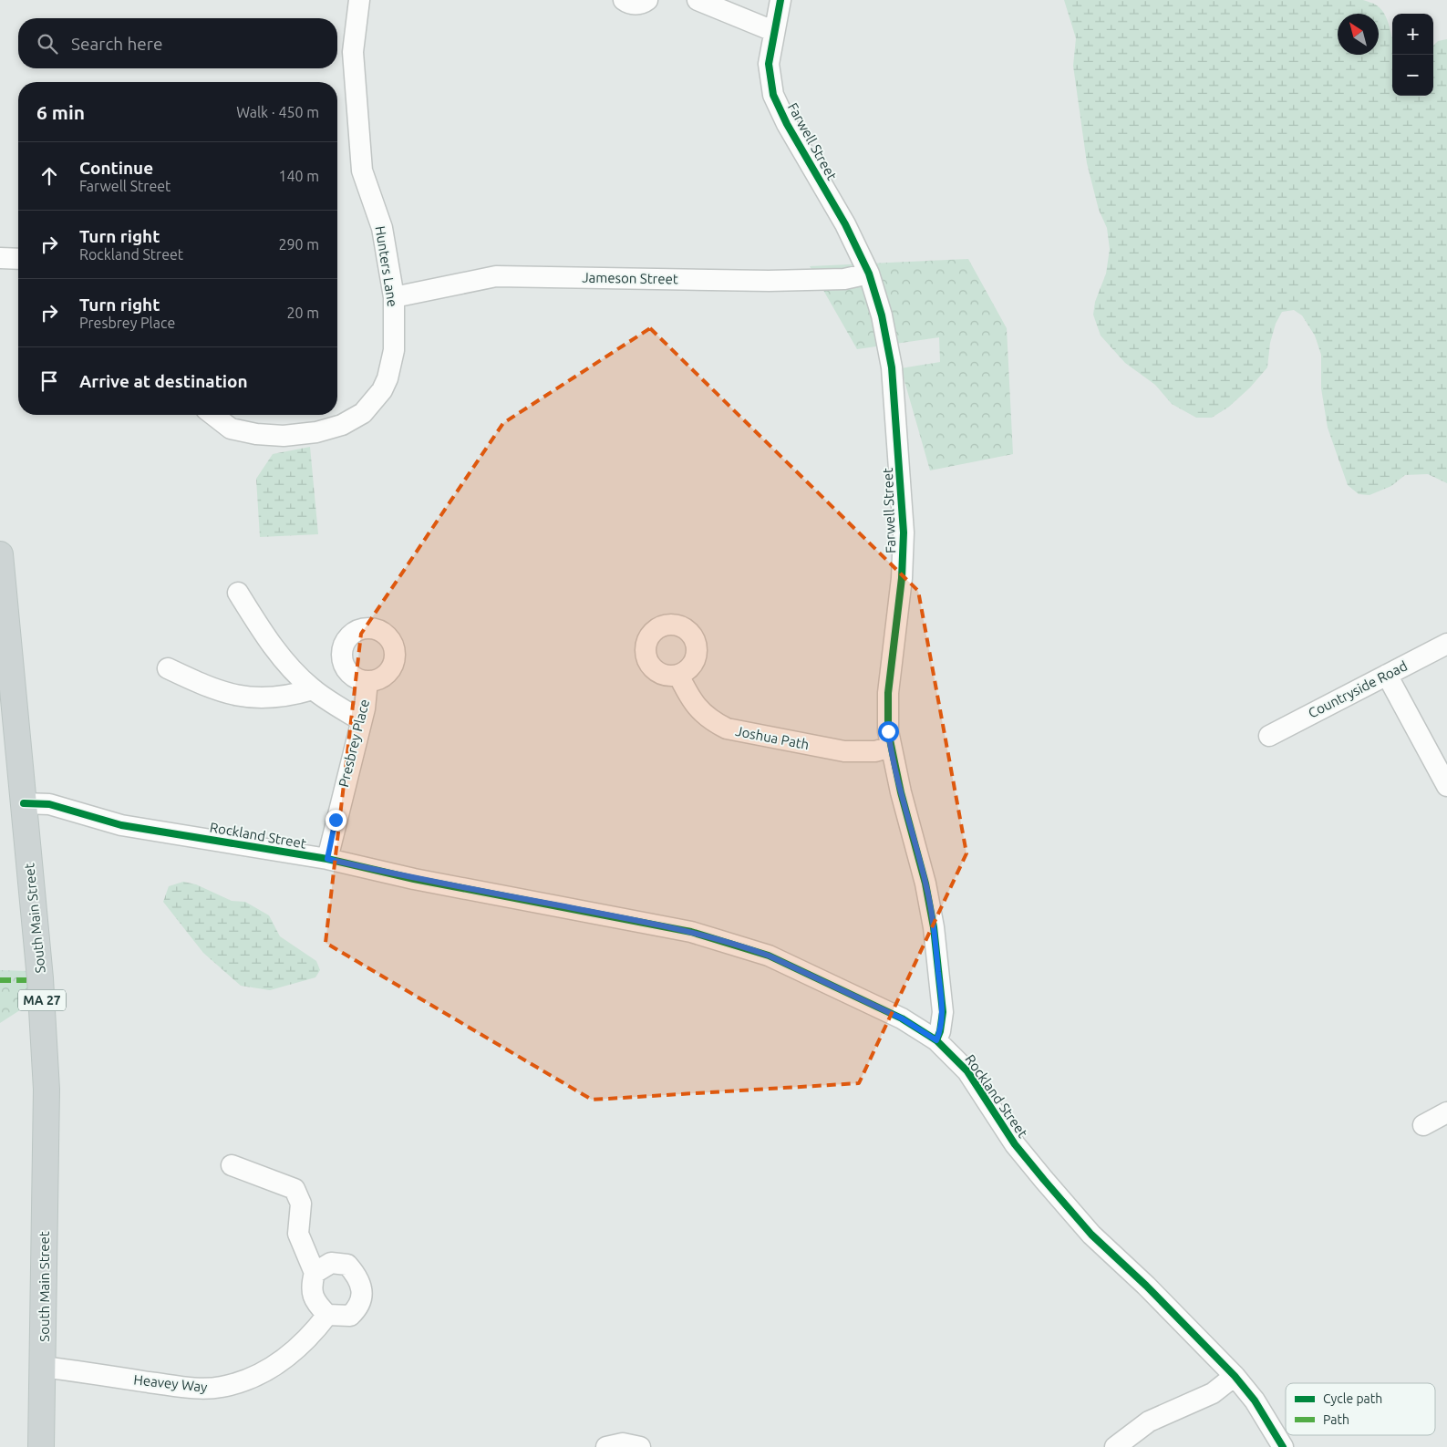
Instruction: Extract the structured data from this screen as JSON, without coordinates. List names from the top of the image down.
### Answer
{
  "streets": {
    "main road": ["South Main Street", "MA 27"],
    "street": [
      "Farwell Street",
      "Hunters Lane",
      "Jameson Street",
      "Countryside Road",
      "Joshua Path",
      "Presbrey Place",
      "Rockland Street",
      "Heavey Way"
    ]
  },
  "crossings": [
    ["Farwell Street", "Jameson Street"],
    ["Farwell Street", "Joshua Path"],
    ["Farwell Street", "Rockland Street"],
    ["Hunters Lane", "Jameson Street"],
    ["Presbrey Place", "Rockland Street"],
    ["Rockland Street", "South Main Street"],
    ["South Main Street", "Heavey Way"]
  ],
  "legend": ["Cycle path", "Path"],
  "north": "top left",
  "page": {
    "map_buttons": ["+", "−"],
    "search": "Search here",
    "heading": ["6 min", "Walk · 450 m"],
    "list": [
      ["Continue", "Farwell Street", "140 m"],
      ["Turn right", "Rockland Street", "290 m"],
      ["Turn right", "Presbrey Place", "20 m"],
      "Arrive at destination"
    ]
  }
}
